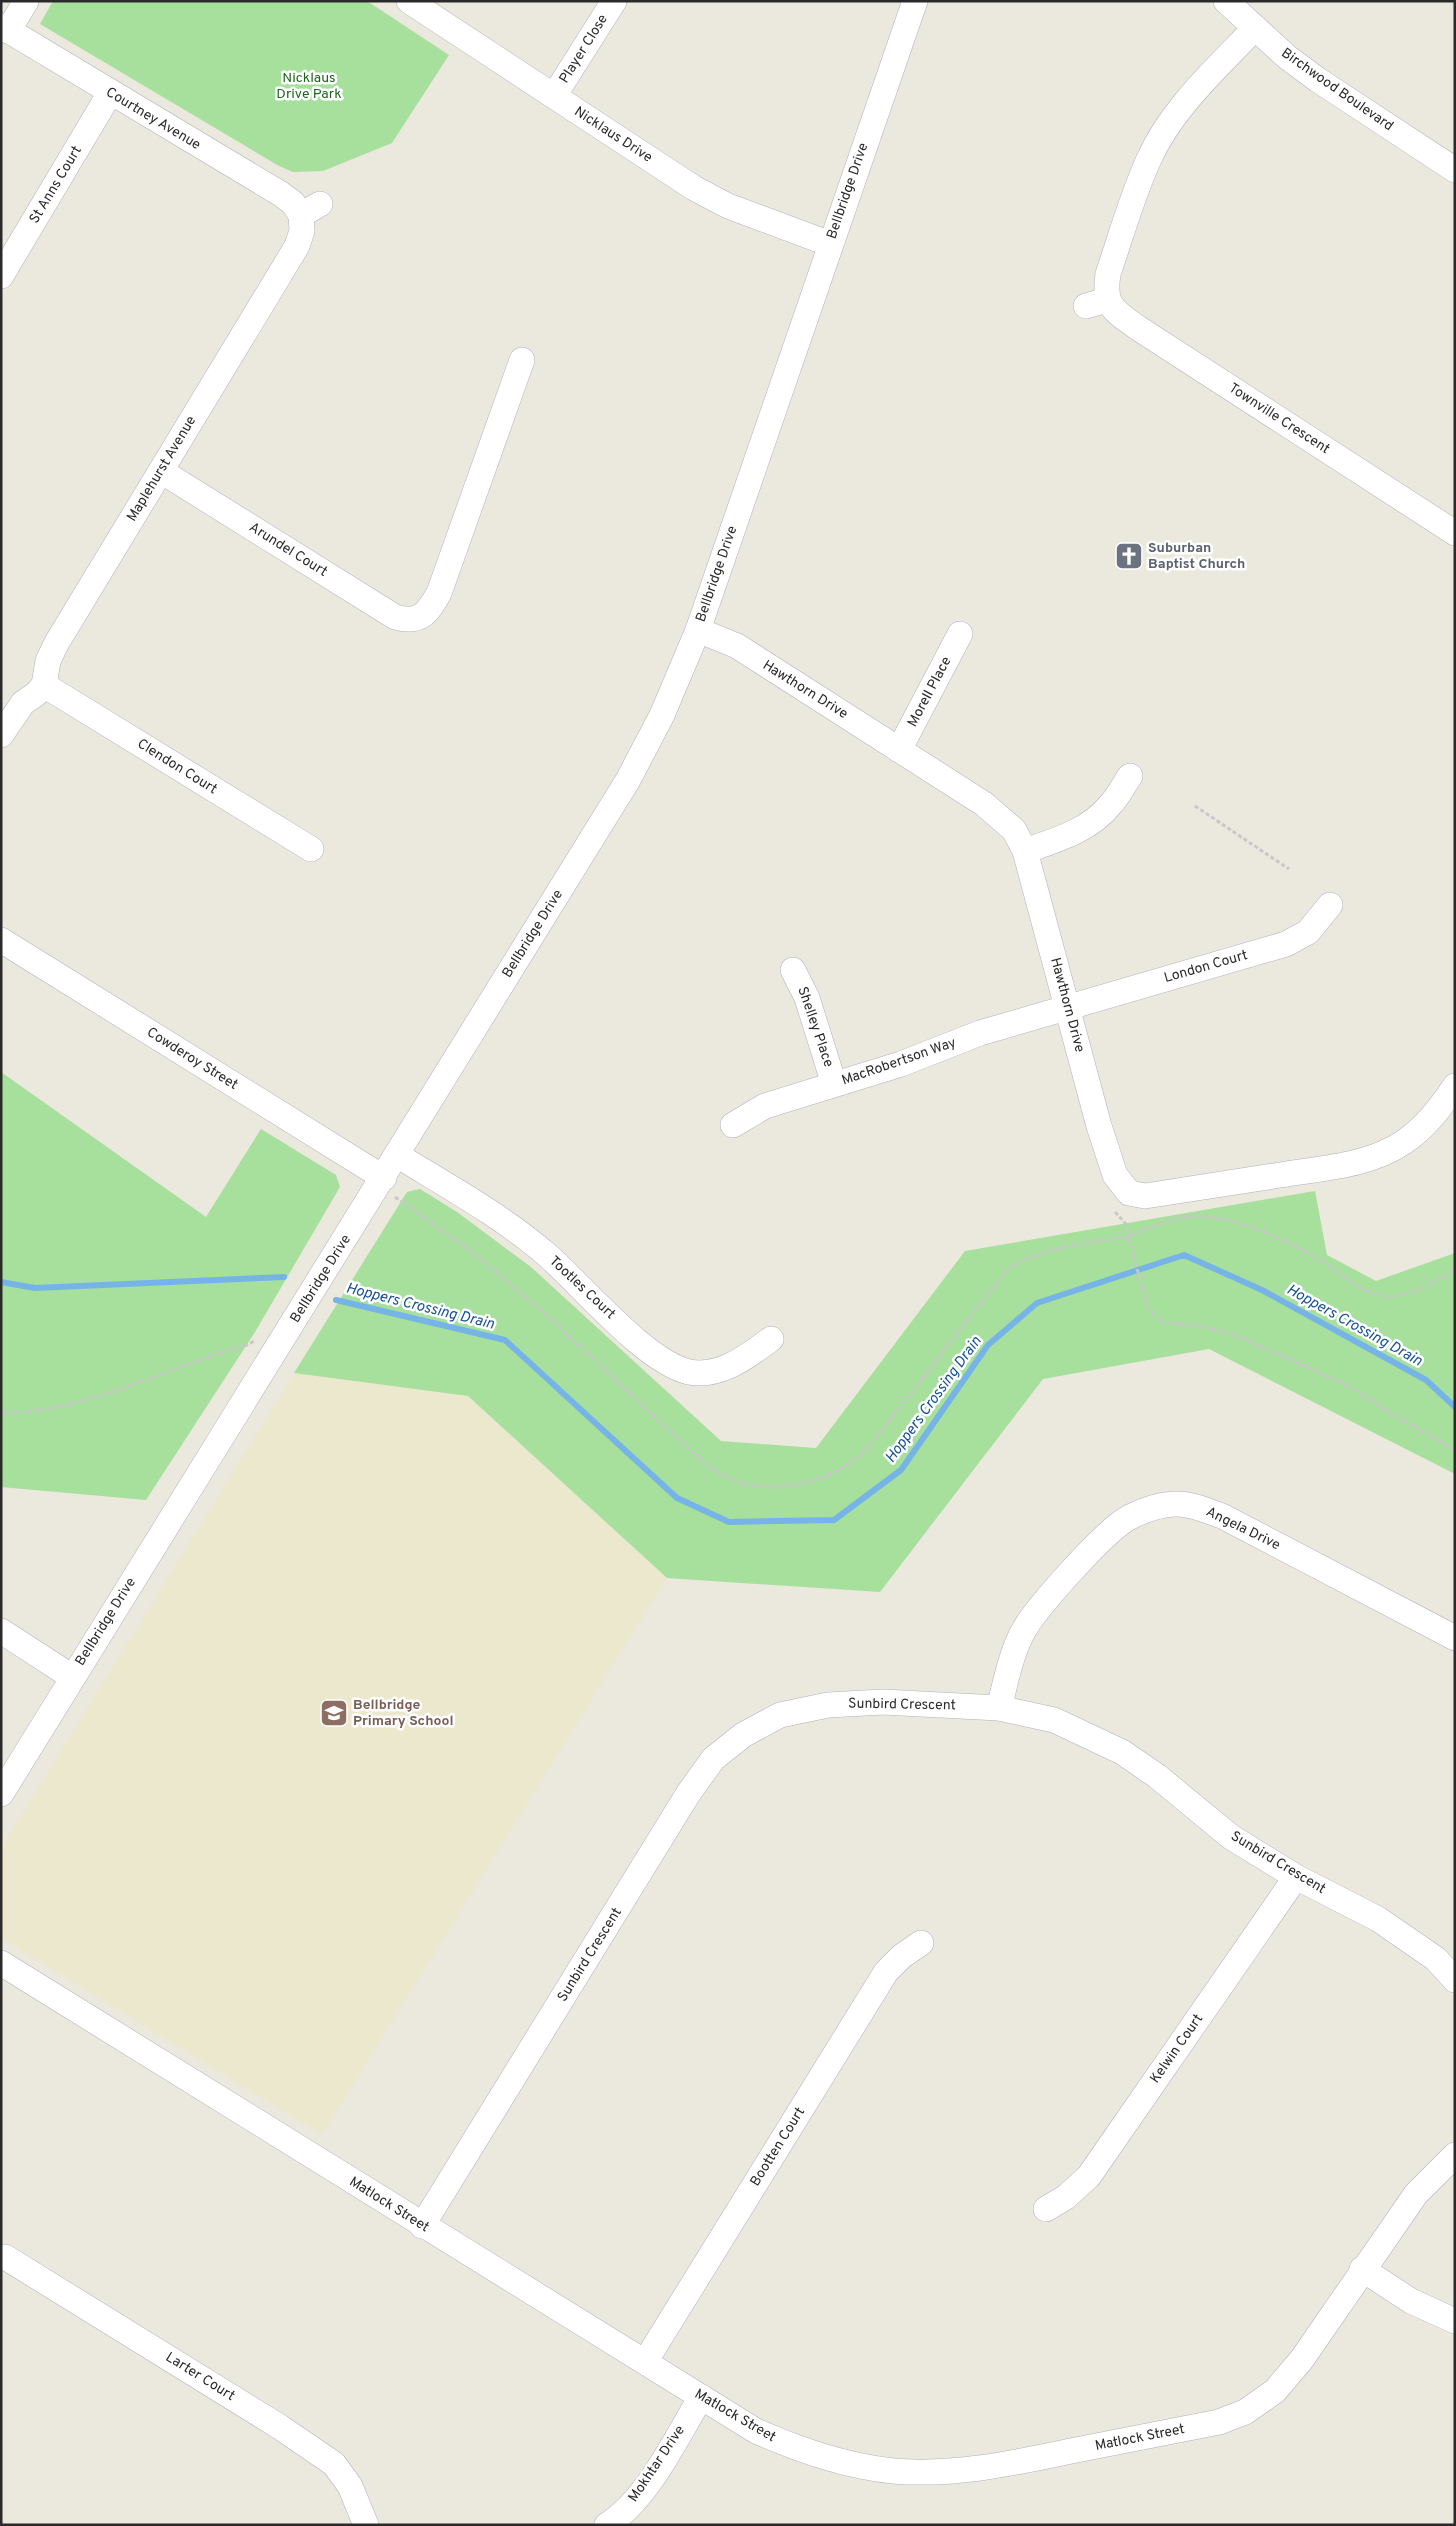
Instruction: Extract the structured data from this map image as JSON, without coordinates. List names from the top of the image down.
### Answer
{
  "streets": {
    "street": [
      "Player Close",
      "Birchwood Boulevard",
      "Courtney Avenue",
      "Nicklaus Drive",
      "St Anns Court",
      "Bellbridge Drive",
      "Townville Crescent",
      "Maplehurst Avenue",
      "Arundel Court",
      "Hawthorn Drive",
      "Morell Place",
      "Clendon Court",
      "London Court",
      "Shelley Place",
      "Cowderoy Street",
      "MacRobertson Way",
      "Tootles Court",
      "Angela Drive",
      "Sunbird Crescent",
      "Kelwin Court",
      "Bootten Court",
      "Matlock Street",
      "Larter Court",
      "Mokhtar Drive"
    ]
  },
  "crossings": [
    ["Player Close", "Nicklaus Drive"],
    ["Birchwood Boulevard", "Townville Crescent"],
    ["Courtney Avenue", "St Anns Court"],
    ["Courtney Avenue", "Maplehurst Avenue"],
    ["Nicklaus Drive", "Bellbridge Drive"],
    ["Bellbridge Drive", "Hawthorn Drive"],
    ["Bellbridge Drive", "Cowderoy Street"],
    ["Bellbridge Drive", "Tootles Court"],
    ["Maplehurst Avenue", "Arundel Court"],
    ["Maplehurst Avenue", "Clendon Court"],
    ["Hawthorn Drive", "Morell Place"],
    ["Hawthorn Drive", "London Court"],
    ["Hawthorn Drive", "MacRobertson Way"],
    ["London Court", "MacRobertson Way"],
    ["Shelley Place", "MacRobertson Way"],
    ["Angela Drive", "Sunbird Crescent"],
    ["Sunbird Crescent", "Kelwin Court"],
    ["Sunbird Crescent", "Matlock Street"],
    ["Bootten Court", "Matlock Street"],
    ["Matlock Street", "Mokhtar Drive"]
  ],
  "water": ["Hoppers Crossing Drain"],
  "parks": ["Nicklaus Drive Park"],
  "places": {
    "church": ["Suburban Baptist Church"],
    "school or university": ["Bellbridge Primary School"]
  }
}
